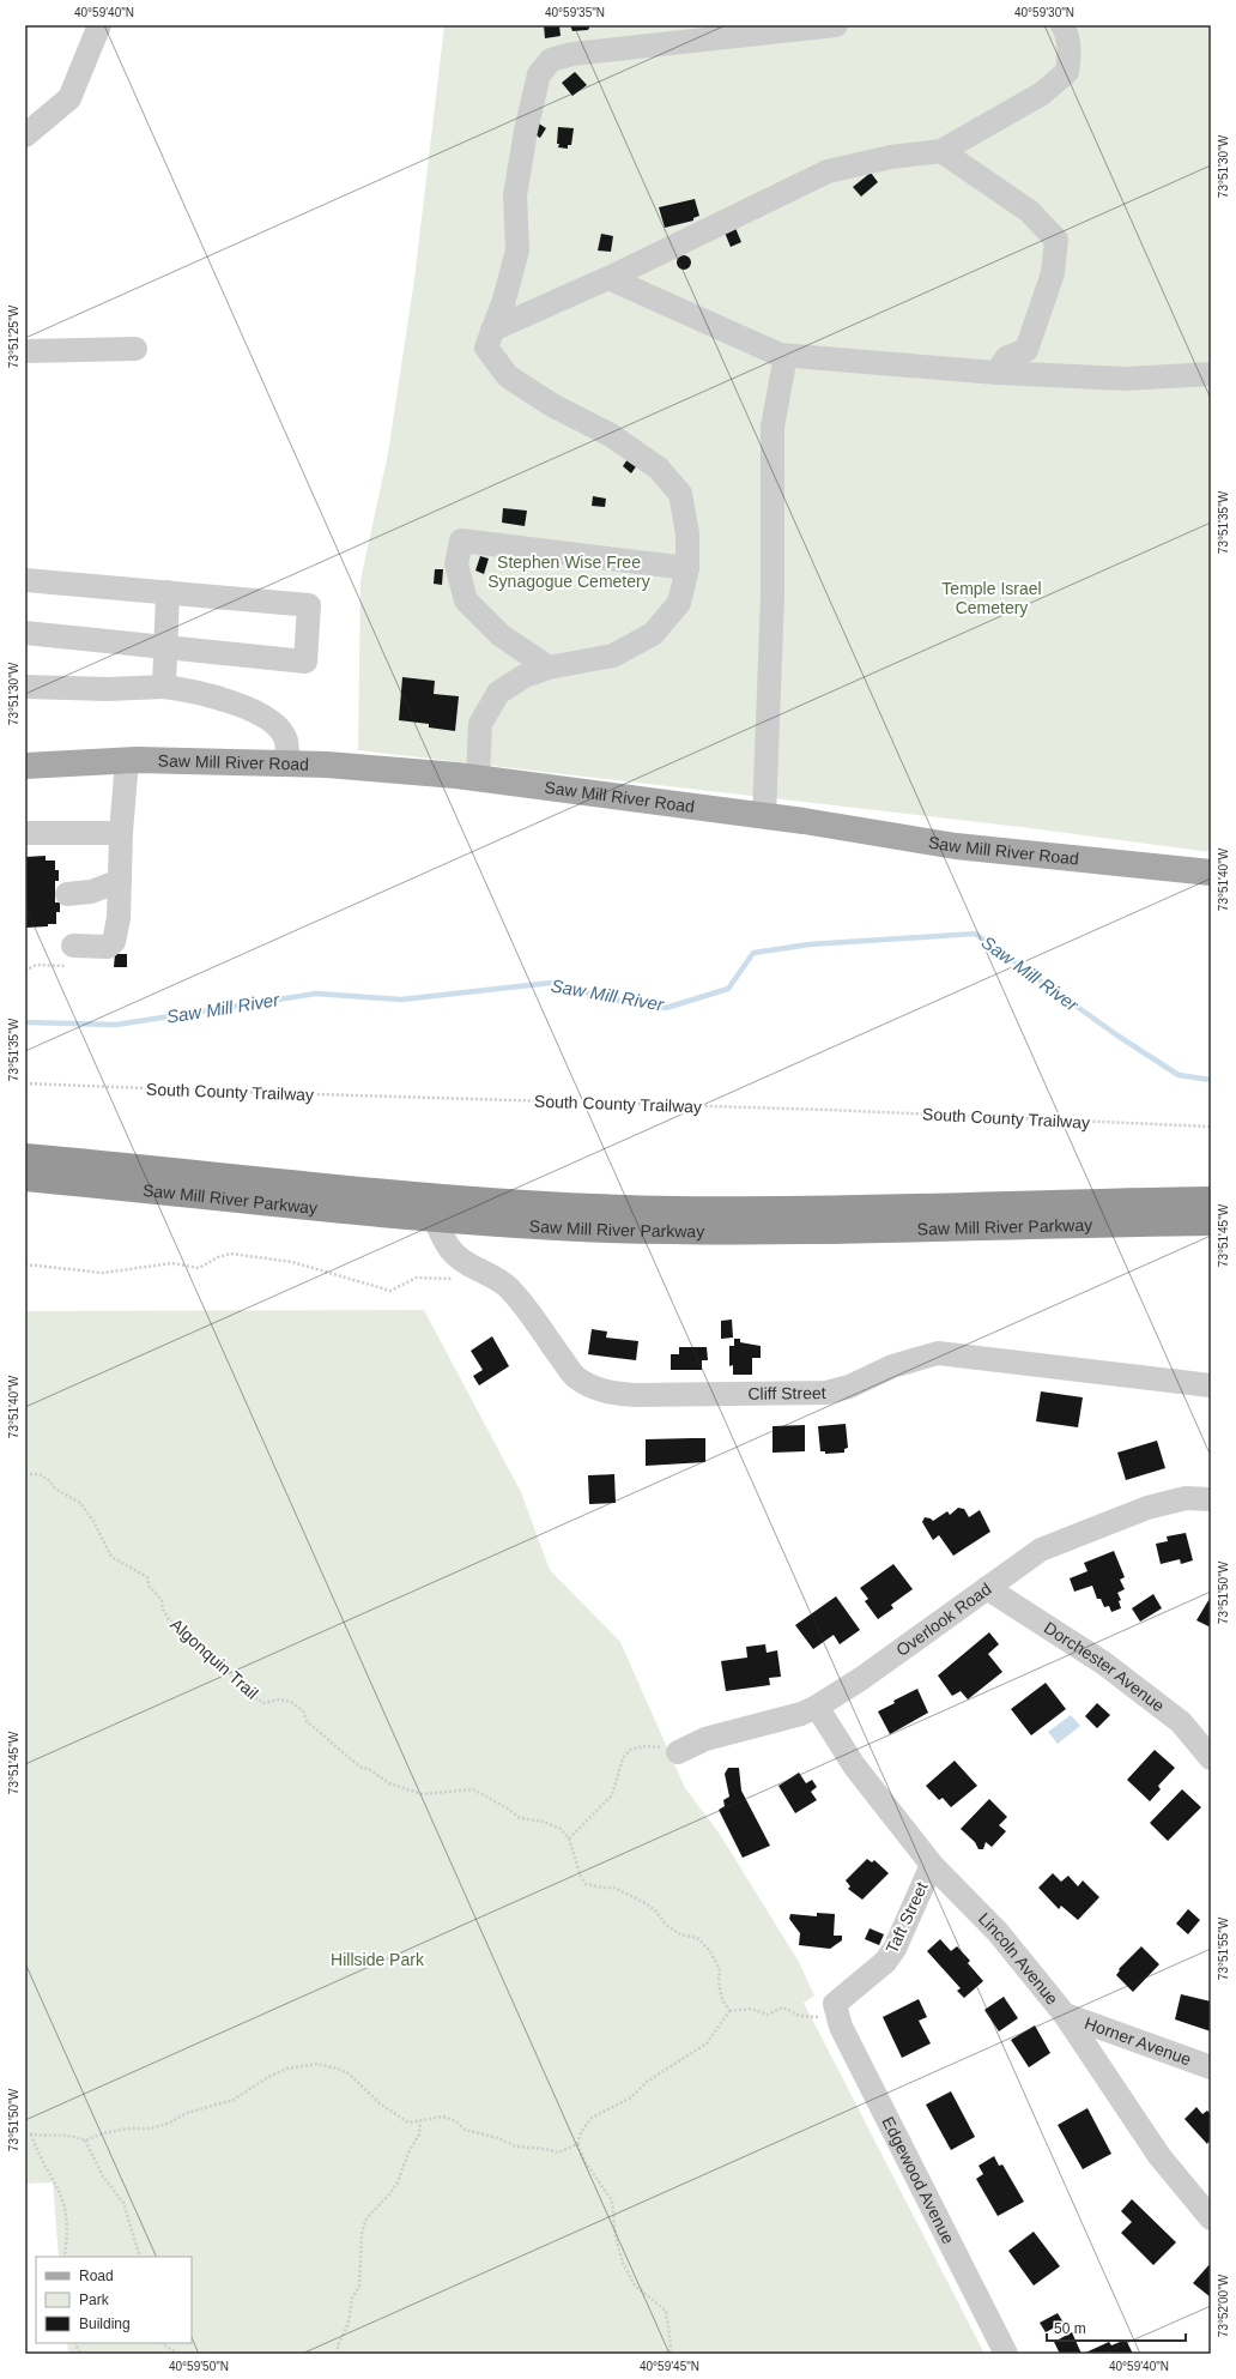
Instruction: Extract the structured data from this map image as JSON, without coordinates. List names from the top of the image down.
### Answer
{
  "streets": {
    "highway": ["Saw Mill River Parkway"],
    "main road": ["Saw Mill River Road"],
    "street": [
      "Cliff Street",
      "Overlook Road",
      "Dorchester Avenue",
      "Taft Street",
      "Lincoln Avenue",
      "Horner Avenue",
      "Edgewood Avenue"
    ],
    "path": ["South County Trailway", "Algonquin Trail"]
  },
  "crossings": [
    ["Saw Mill River Parkway", "Cliff Street"],
    ["Overlook Road", "Dorchester Avenue"],
    ["Overlook Road", "Lincoln Avenue"],
    ["Taft Street", "Lincoln Avenue"],
    ["Taft Street", "Edgewood Avenue"],
    ["Lincoln Avenue", "Horner Avenue"]
  ],
  "water": ["Saw Mill River"],
  "parks": ["Stephen Wise Free Synagogue Cemetery", "Temple Israel Cemetery", "Hillside Park"],
  "legend": ["Road", "Park", "Building"],
  "scale_bar": "50 m",
  "coordinates": [
    "40°59'40\"N",
    "40°59'35\"N",
    "40°59'30\"N",
    "73°51'30\"W",
    "73°51'25\"W",
    "73°51'35\"W",
    "73°51'40\"W",
    "73°51'45\"W",
    "73°51'50\"W",
    "73°51'55\"W",
    "73°52'00\"W",
    "40°59'50\"N",
    "40°59'45\"N"
  ]
}
